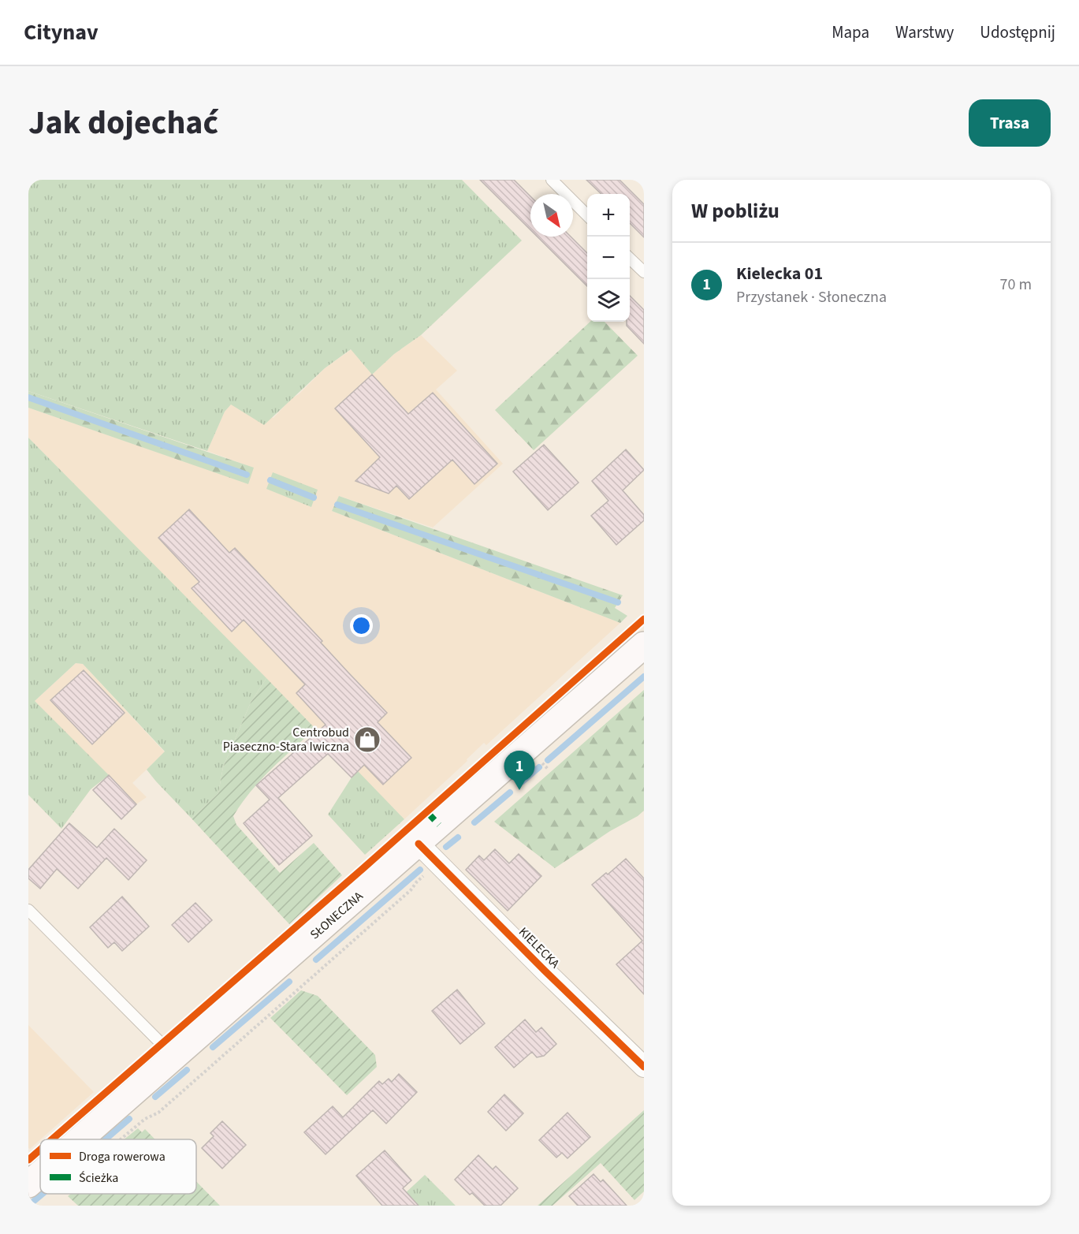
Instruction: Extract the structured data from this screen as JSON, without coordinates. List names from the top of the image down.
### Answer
{
  "streets": {
    "main road": ["SŁONECZNA"],
    "street": ["KIELECKA"]
  },
  "crossings": [
    ["SŁONECZNA", "KIELECKA"]
  ],
  "places": {
    "shop": ["Centrobud Piaseczno-Stara Iwiczna"]
  },
  "legend": ["Droga rowerowa", "Ścieżka"],
  "north": "bottom right",
  "page": {
    "header": "Citynav",
    "nav": ["Mapa", "Warstwy", "Udostępnij"],
    "title": "Jak dojechać",
    "buttons": "Trasa",
    "heading": "W pobliżu",
    "map_buttons": ["+", "−"],
    "list": [
      {
        "mark": "1",
        "name": "Kielecka 01",
        "note": "Przystanek · Słoneczna",
        "value": "70 m"
      }
    ],
    "pins": "1"
  }
}
